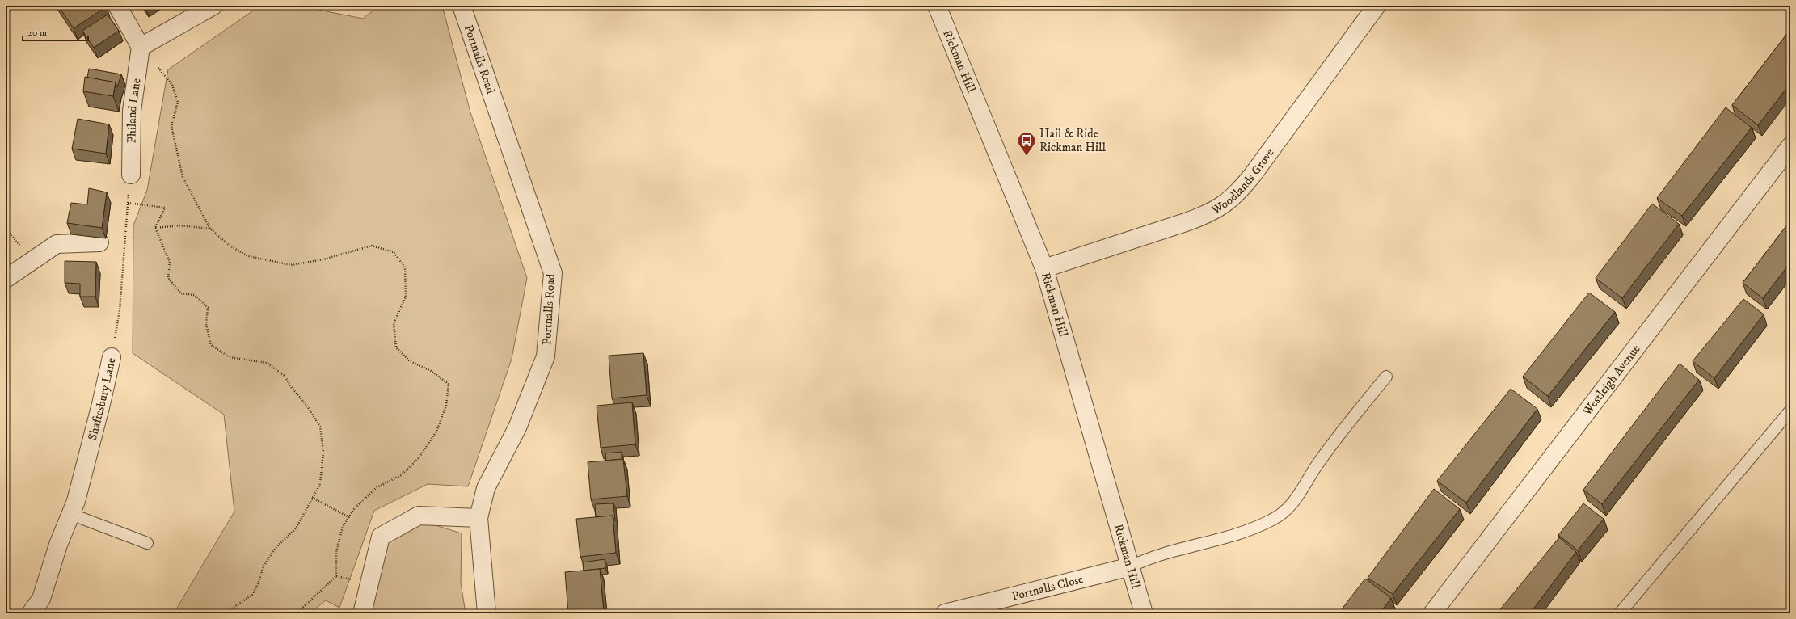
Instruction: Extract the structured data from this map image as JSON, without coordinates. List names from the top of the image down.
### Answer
{
  "streets": {
    "street": [
      "Portnalls Road",
      "Rickman Hill",
      "Philand Lane",
      "Woodlands Grove",
      "Westleigh Avenue",
      "Shaftesbury Lane",
      "Portnalls Close"
    ]
  },
  "crossings": [
    ["Rickman Hill", "Woodlands Grove"],
    ["Rickman Hill", "Portnalls Close"],
    ["Philand Lane", "Shaftesbury Lane"]
  ],
  "places": {
    "bus stop": ["Hail & Ride Rickman Hill"]
  },
  "scale_bar": "20 m"
}
